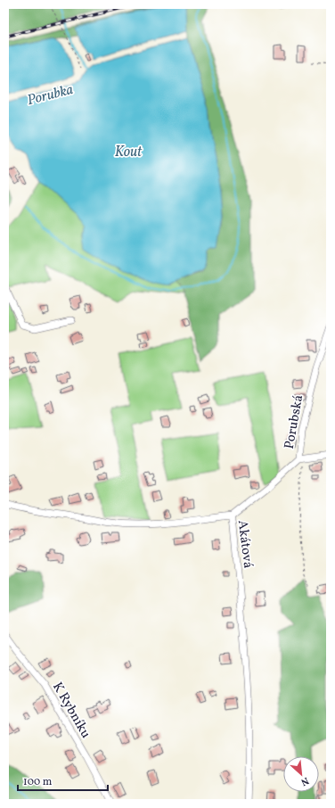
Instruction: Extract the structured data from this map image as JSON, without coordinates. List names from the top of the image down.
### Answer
{
  "streets": {
    "street": ["Porubská", "Akátová", "K Rybníku"]
  },
  "crossings": [
    ["Porubská", "Akátová"]
  ],
  "water": ["Porubka", "Kout"],
  "scale_bar": "100 m",
  "north": "bottom right"
}
